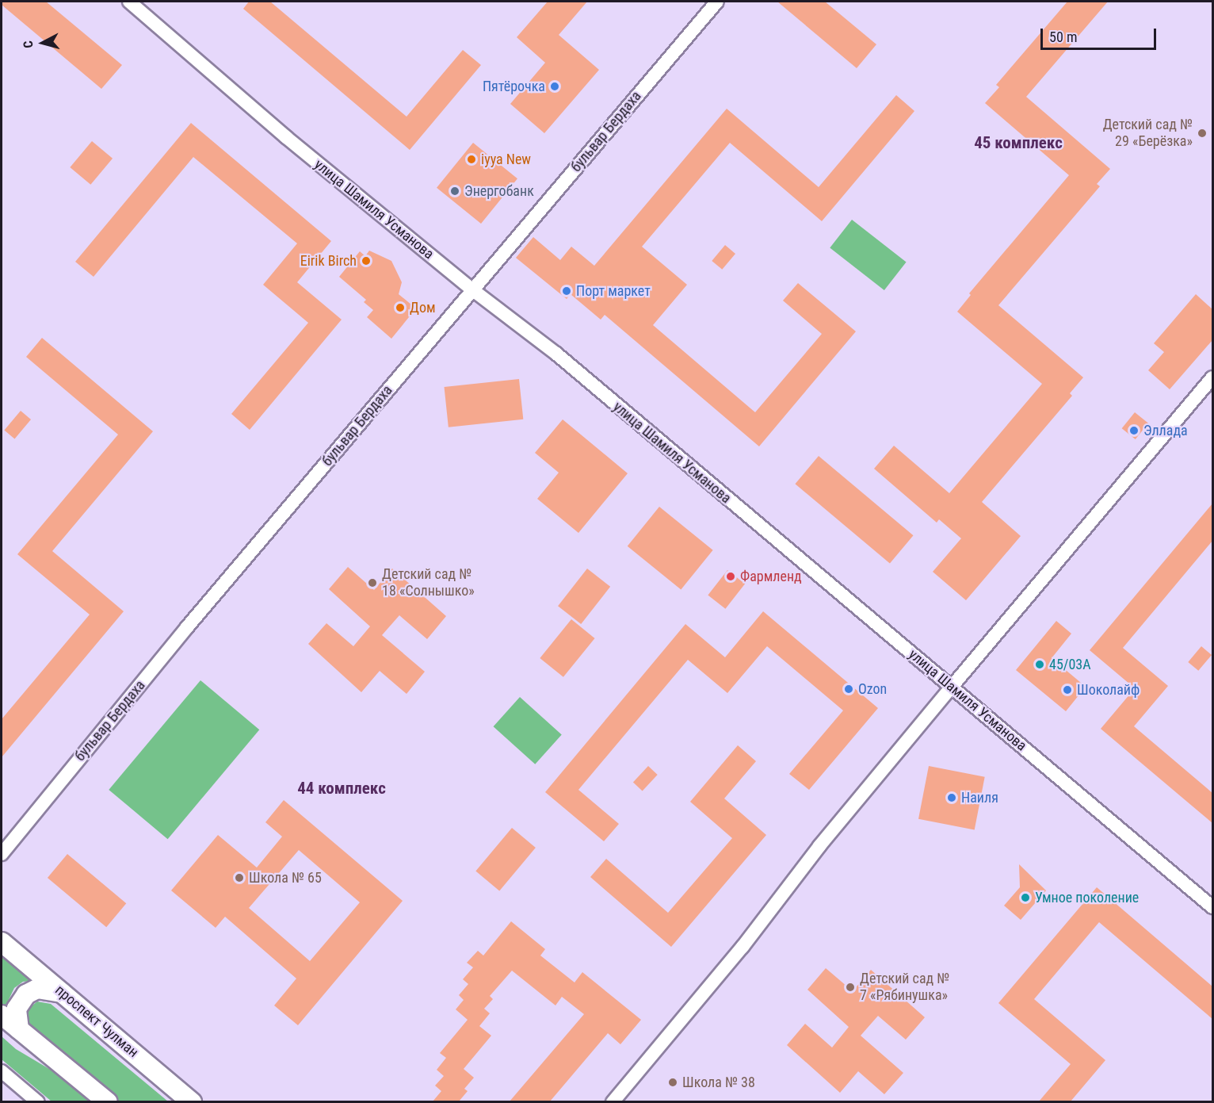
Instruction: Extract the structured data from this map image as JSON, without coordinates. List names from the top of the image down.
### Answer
{
  "streets": {
    "main road": ["проспект Чулман"],
    "street": ["бульвар Бердаха", "улица Шамиля Усманова"]
  },
  "crossings": [
    ["бульвар Бердаха", "улица Шамиля Усманова"]
  ],
  "districts": ["45 комплекс", "44 комплекс"],
  "places": [
    "Пятёрочка",
    "Детский сад № 29 «Берёзка»",
    "iyya New",
    "Энергобанк",
    "Eirik Birch",
    "Порт маркет",
    "Дом",
    "Эллада",
    "Фармленд",
    "Детский сад № 18 «Солнышко»",
    "45/03А",
    "Ozon",
    "Шоколайф",
    "Наиля",
    "Школа № 65",
    "Умное поколение",
    "Детский сад № 7 «Рябинушка»",
    "Школа № 38"
  ],
  "scale_bar": "50 m",
  "north": "left"
}
